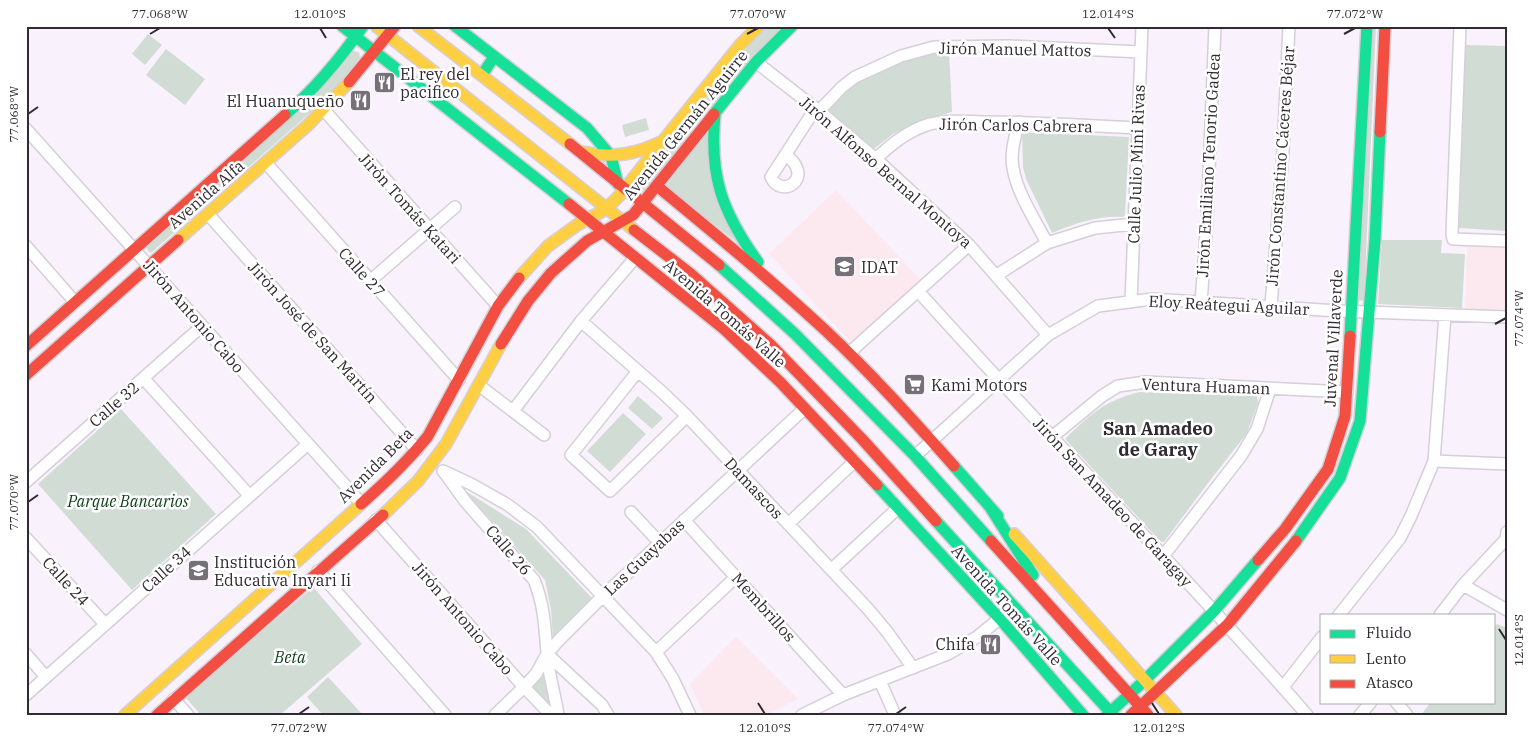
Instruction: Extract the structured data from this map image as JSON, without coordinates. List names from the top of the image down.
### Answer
{
  "streets": {
    "main road": [
      "Avenida Germán Aguirre",
      "Avenida Alfa",
      "Avenida Tomás Valle",
      "Juvenal Villaverde",
      "Avenida Beta"
    ],
    "street": [
      "Jirón Manuel Mattos",
      "Jirón Carlos Cabrera",
      "Calle Julio Mini Rivas",
      "Jirón Emiliano Tenorio Gadea",
      "Jirón Constantino Cáceres Béjar",
      "Jirón Alfonso Bernal Montoya",
      "Jirón Tomás Katari",
      "Calle 27",
      "Eloy Reátegui Aguilar",
      "Jirón Antonio Cabo",
      "Jirón José de San Martín",
      "Ventura Huaman",
      "Calle 32",
      "Damascos",
      "Jirón San Amadeo de Garagay",
      "Calle 26",
      "Las Guayabas",
      "Calle 34",
      "Calle 24",
      "Membrillos"
    ]
  },
  "crossings": [
    ["Jirón Manuel Mattos", "Calle Julio Mini Rivas"],
    ["Jirón Manuel Mattos", "Jirón Alfonso Bernal Montoya"],
    ["Avenida Germán Aguirre", "Jirón Alfonso Bernal Montoya"],
    ["Avenida Germán Aguirre", "Avenida Tomás Valle"],
    ["Avenida Germán Aguirre", "Avenida Beta"],
    ["Jirón Carlos Cabrera", "Calle Julio Mini Rivas"],
    ["Jirón Carlos Cabrera", "Jirón Alfonso Bernal Montoya"],
    ["Calle Julio Mini Rivas", "Eloy Reátegui Aguilar"],
    ["Jirón Emiliano Tenorio Gadea", "Eloy Reátegui Aguilar"],
    ["Jirón Constantino Cáceres Béjar", "Eloy Reátegui Aguilar"],
    ["Jirón Alfonso Bernal Montoya", "Eloy Reátegui Aguilar"],
    ["Avenida Alfa", "Jirón Tomás Katari"],
    ["Avenida Alfa", "Calle 27"],
    ["Avenida Alfa", "Avenida Tomás Valle"],
    ["Avenida Alfa", "Jirón Antonio Cabo"],
    ["Avenida Alfa", "Jirón José de San Martín"],
    ["Jirón Tomás Katari", "Avenida Beta"],
    ["Calle 27", "Avenida Beta"],
    ["Eloy Reátegui Aguilar", "Avenida Tomás Valle"],
    ["Eloy Reátegui Aguilar", "Juvenal Villaverde"],
    ["Eloy Reátegui Aguilar", "Jirón San Amadeo de Garagay"],
    ["Avenida Tomás Valle", "Juvenal Villaverde"],
    ["Avenida Tomás Valle", "Avenida Beta"],
    ["Avenida Tomás Valle", "Las Guayabas"],
    ["Jirón Antonio Cabo", "Calle 32"],
    ["Jirón Antonio Cabo", "Avenida Beta"],
    ["Jirón Antonio Cabo", "Las Guayabas"],
    ["Jirón Antonio Cabo", "Calle 34"],
    ["Jirón José de San Martín", "Avenida Beta"],
    ["Juvenal Villaverde", "Ventura Huaman"],
    ["Juvenal Villaverde", "Jirón San Amadeo de Garagay"],
    ["Ventura Huaman", "Jirón San Amadeo de Garagay"],
    ["Damascos", "Las Guayabas"],
    ["Calle 26", "Las Guayabas"],
    ["Las Guayabas", "Membrillos"],
    ["Calle 34", "Calle 24"]
  ],
  "districts": ["San Amadeo de Garay"],
  "parks": ["Parque Bancarios", "Beta"],
  "places": {
    "restaurant": ["El rey del pacifico", "El Huanuqueño", "Chifa"],
    "school or university": ["IDAT", "Institución Educativa Inyari Ii"],
    "supermarket": ["Kami Motors"]
  },
  "legend": ["Fluido", "Lento", "Atasco"],
  "coordinates": [
    "77.068°W",
    "12.010°S",
    "77.070°W",
    "12.014°S",
    "77.072°W",
    "77.074°W",
    "12.012°S"
  ]
}
